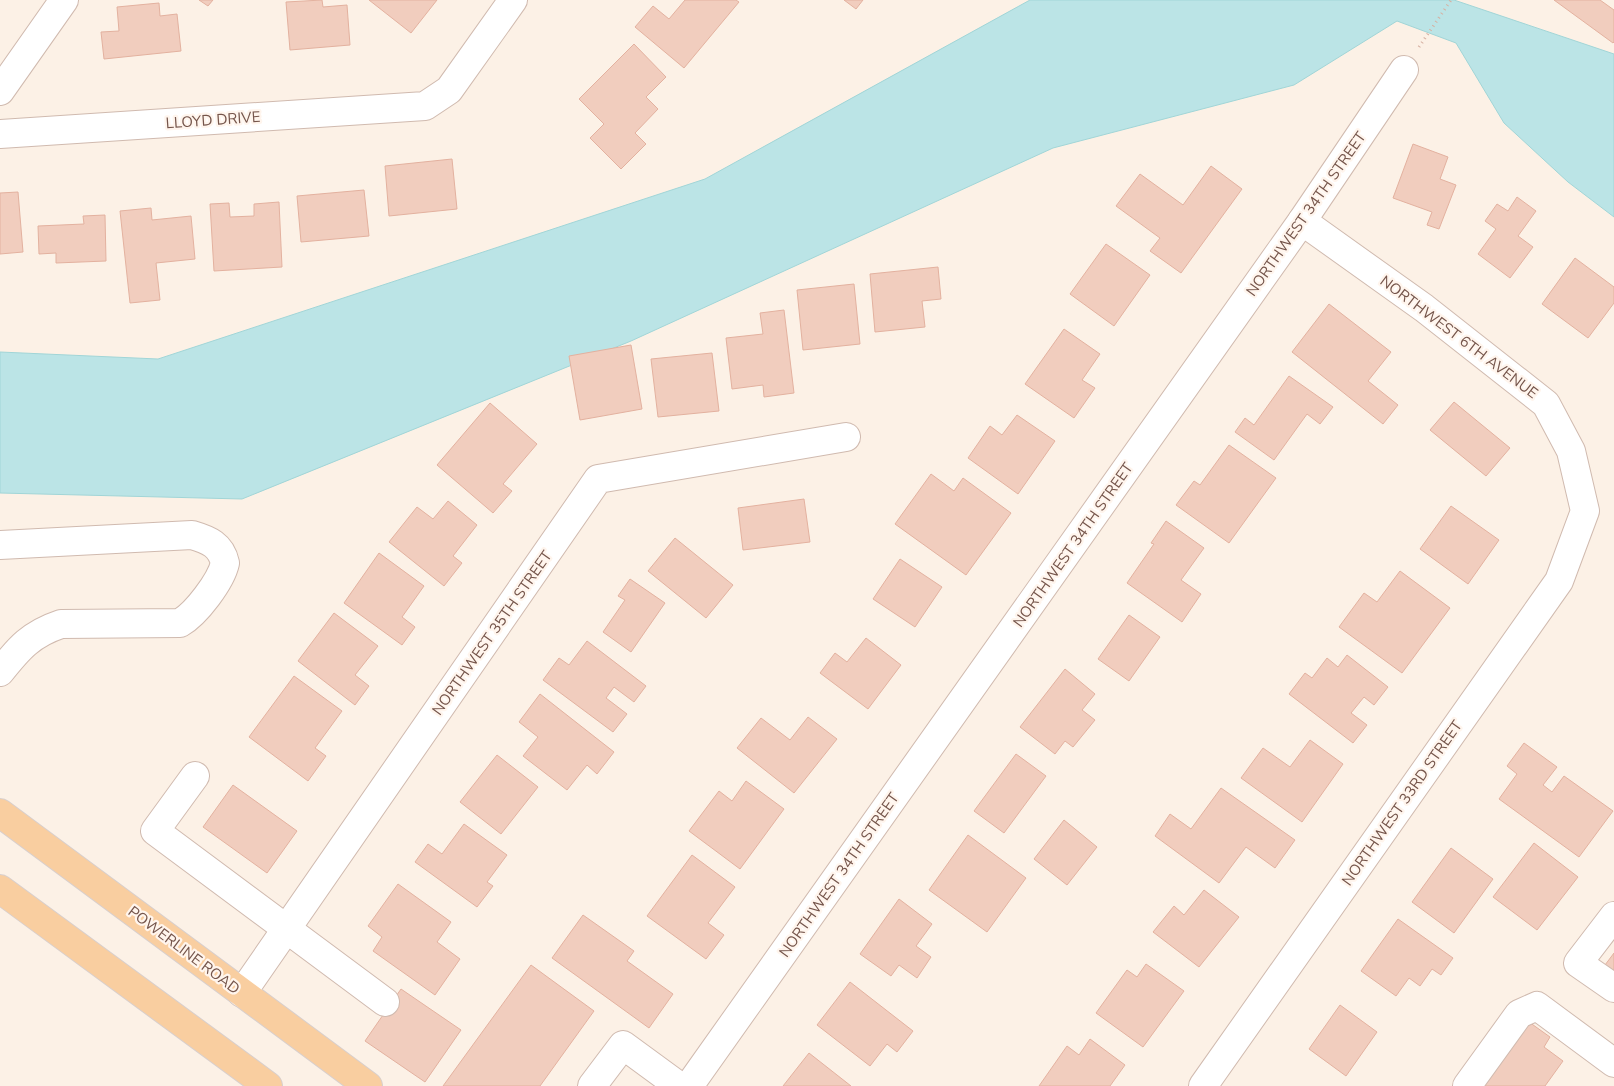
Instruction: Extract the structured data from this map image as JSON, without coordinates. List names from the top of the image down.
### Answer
{
  "streets": {
    "main road": ["POWERLINE ROAD"],
    "street": [
      "LLOYD DRIVE",
      "NORTHWEST 34TH STREET",
      "NORTHWEST 6TH AVENUE",
      "NORTHWEST 35TH STREET",
      "NORTHWEST 33RD STREET"
    ]
  },
  "crossings": [
    ["NORTHWEST 34TH STREET", "NORTHWEST 6TH AVENUE"],
    ["NORTHWEST 6TH AVENUE", "NORTHWEST 33RD STREET"],
    ["NORTHWEST 35TH STREET", "POWERLINE ROAD"]
  ]
}
